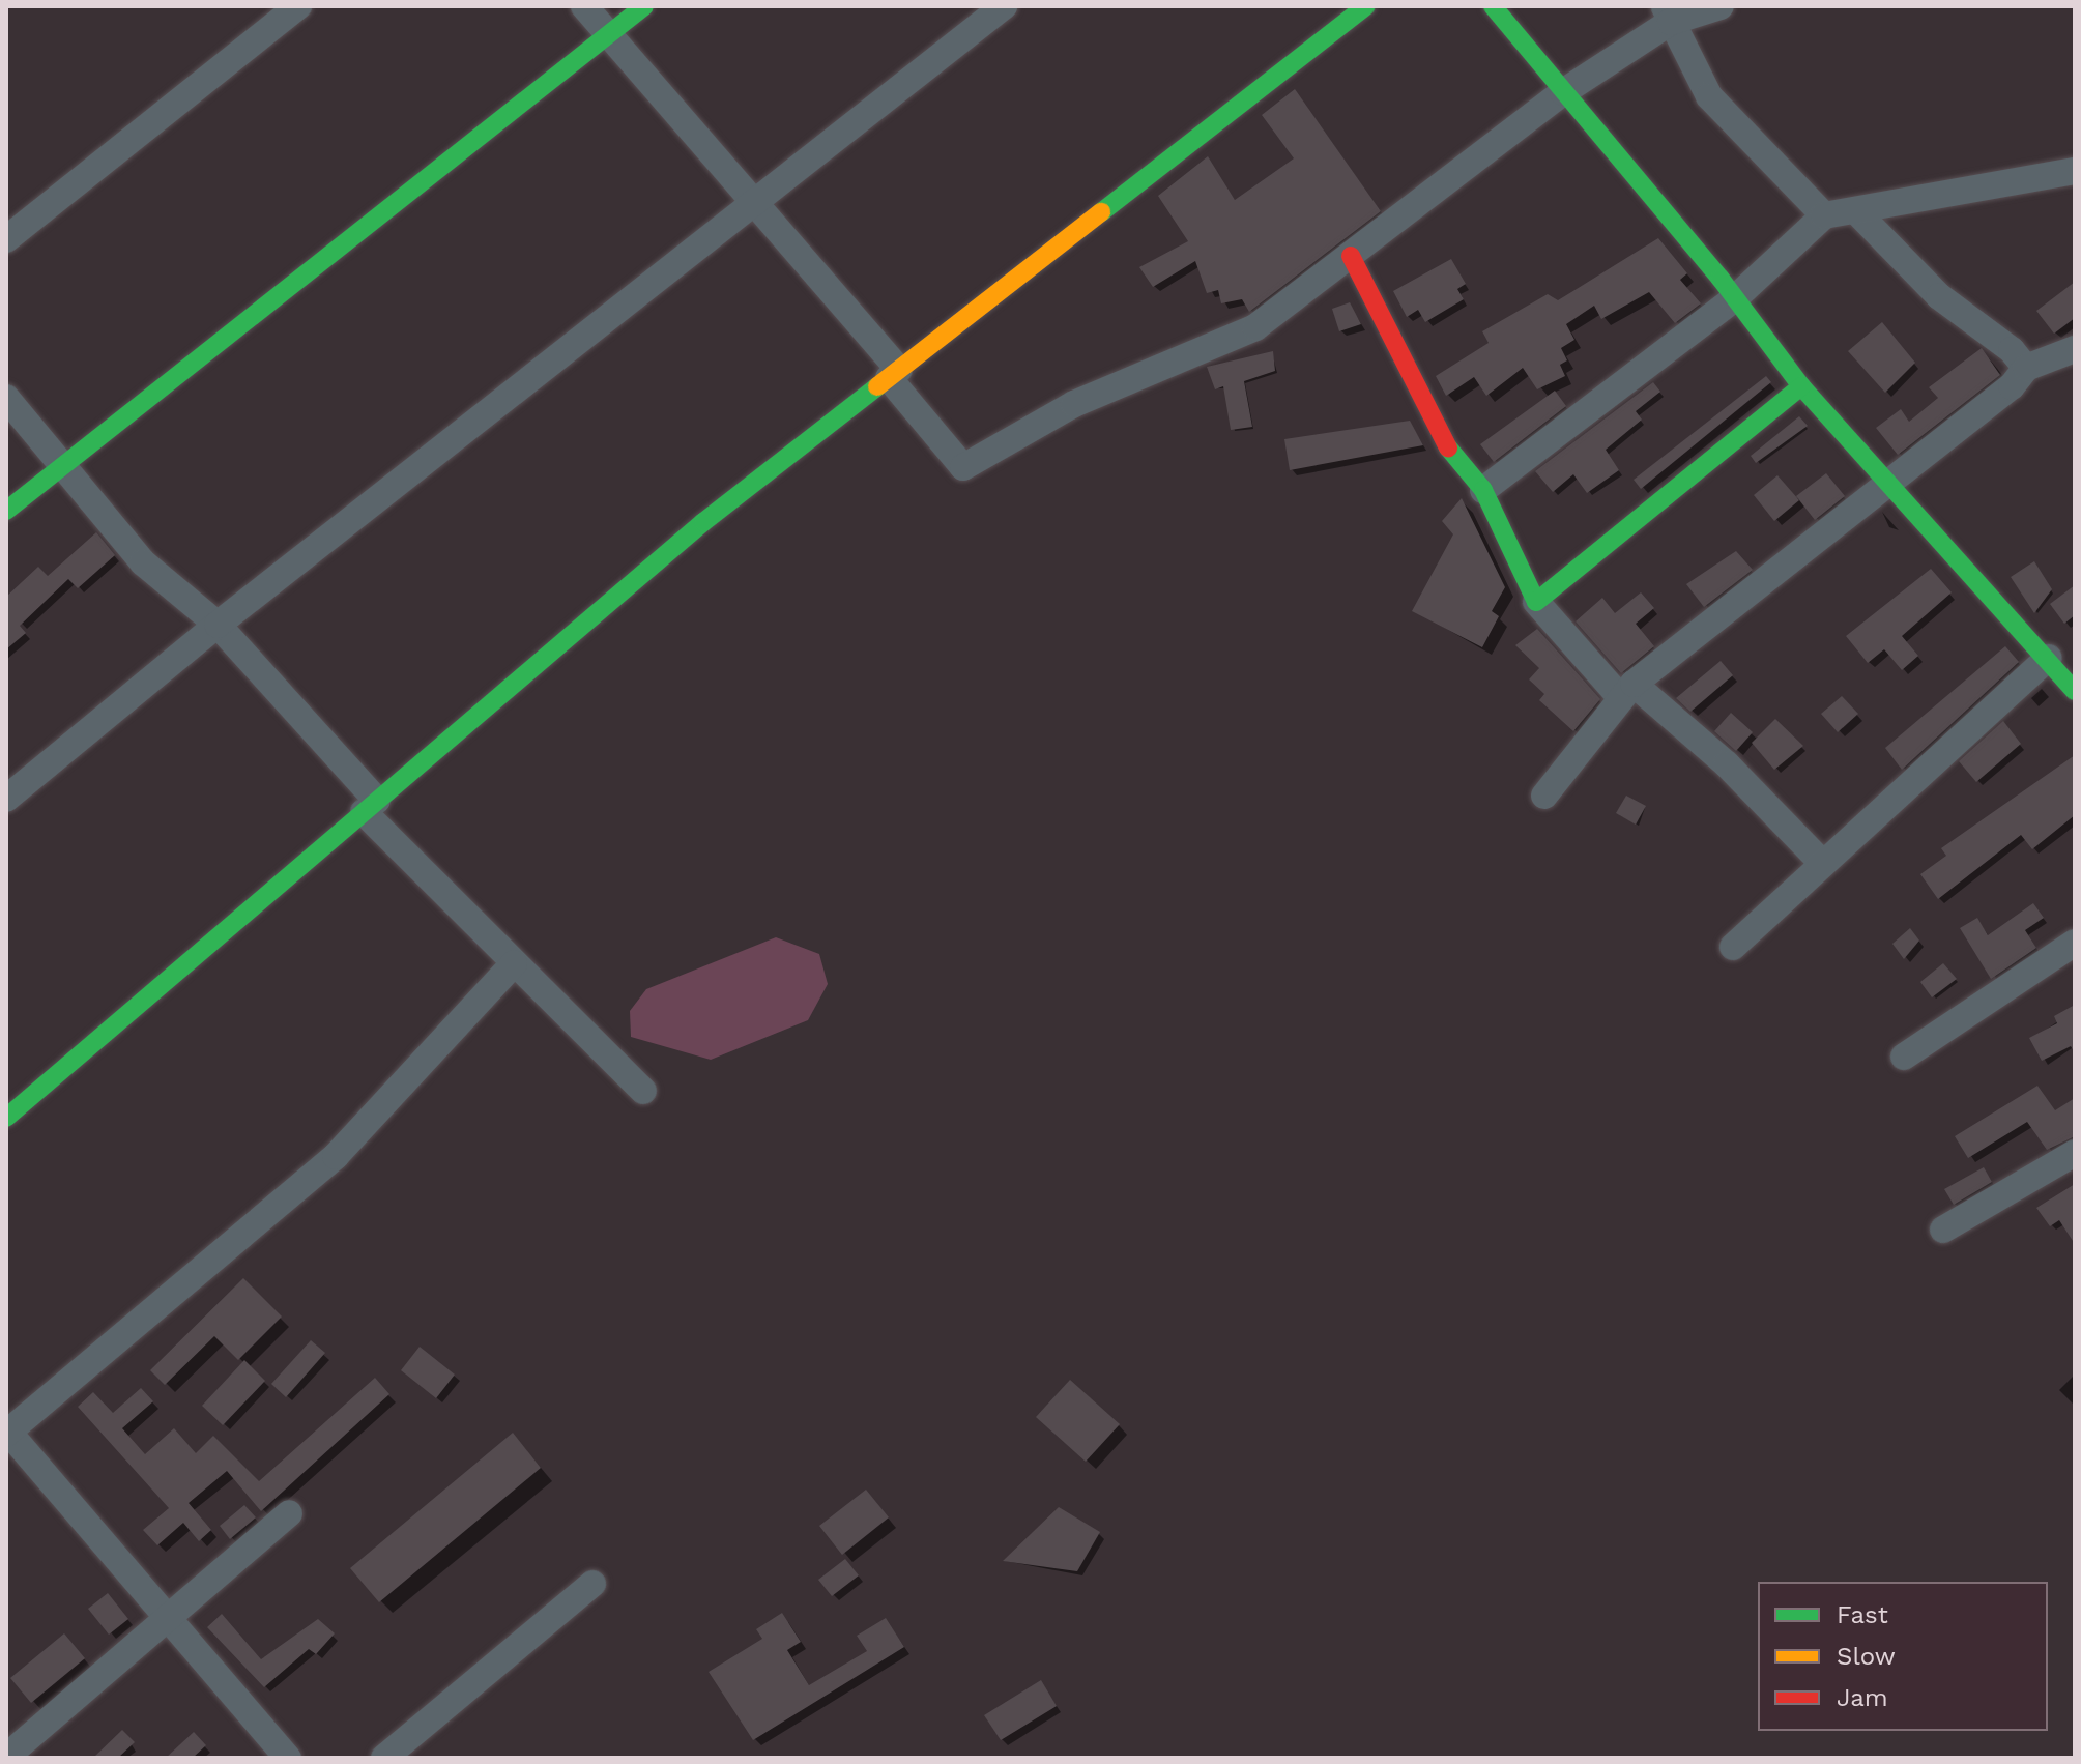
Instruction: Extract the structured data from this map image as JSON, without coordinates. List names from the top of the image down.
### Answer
{
  "legend": ["Fast", "Slow", "Jam"]
}
